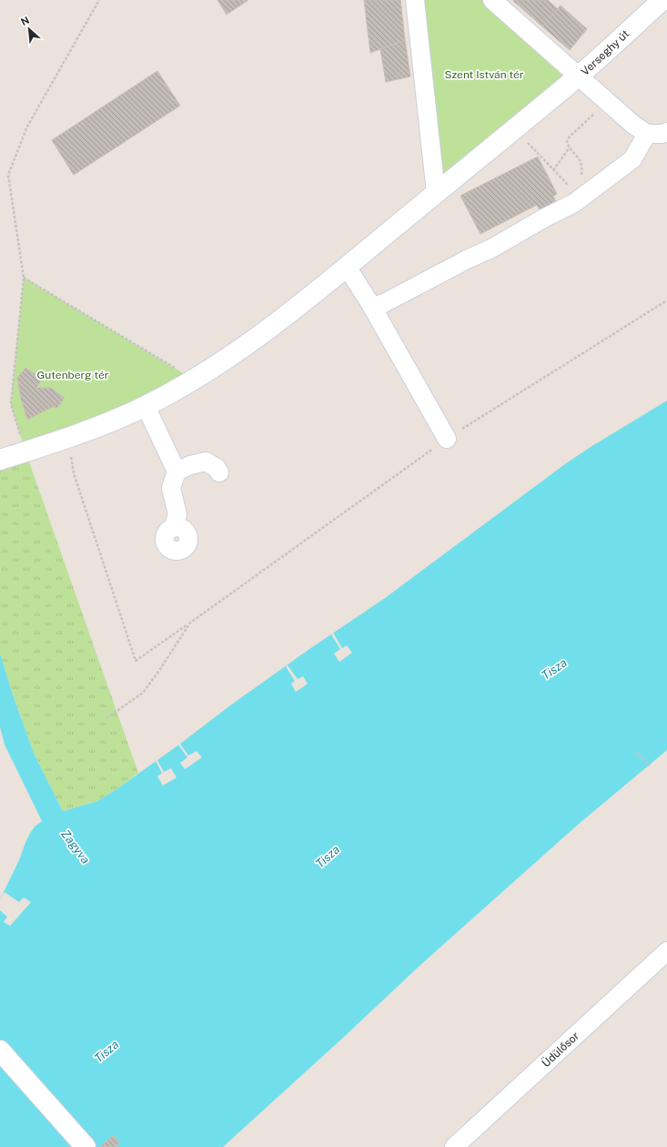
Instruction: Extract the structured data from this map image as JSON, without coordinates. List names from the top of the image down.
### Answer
{
  "streets": {
    "main road": ["Verseghy út"],
    "street": ["Üdülősor"]
  },
  "water": ["Tisza", "Zagyva"],
  "parks": ["Szent István tér", "Gutenberg tér"],
  "north": "top left"
}
